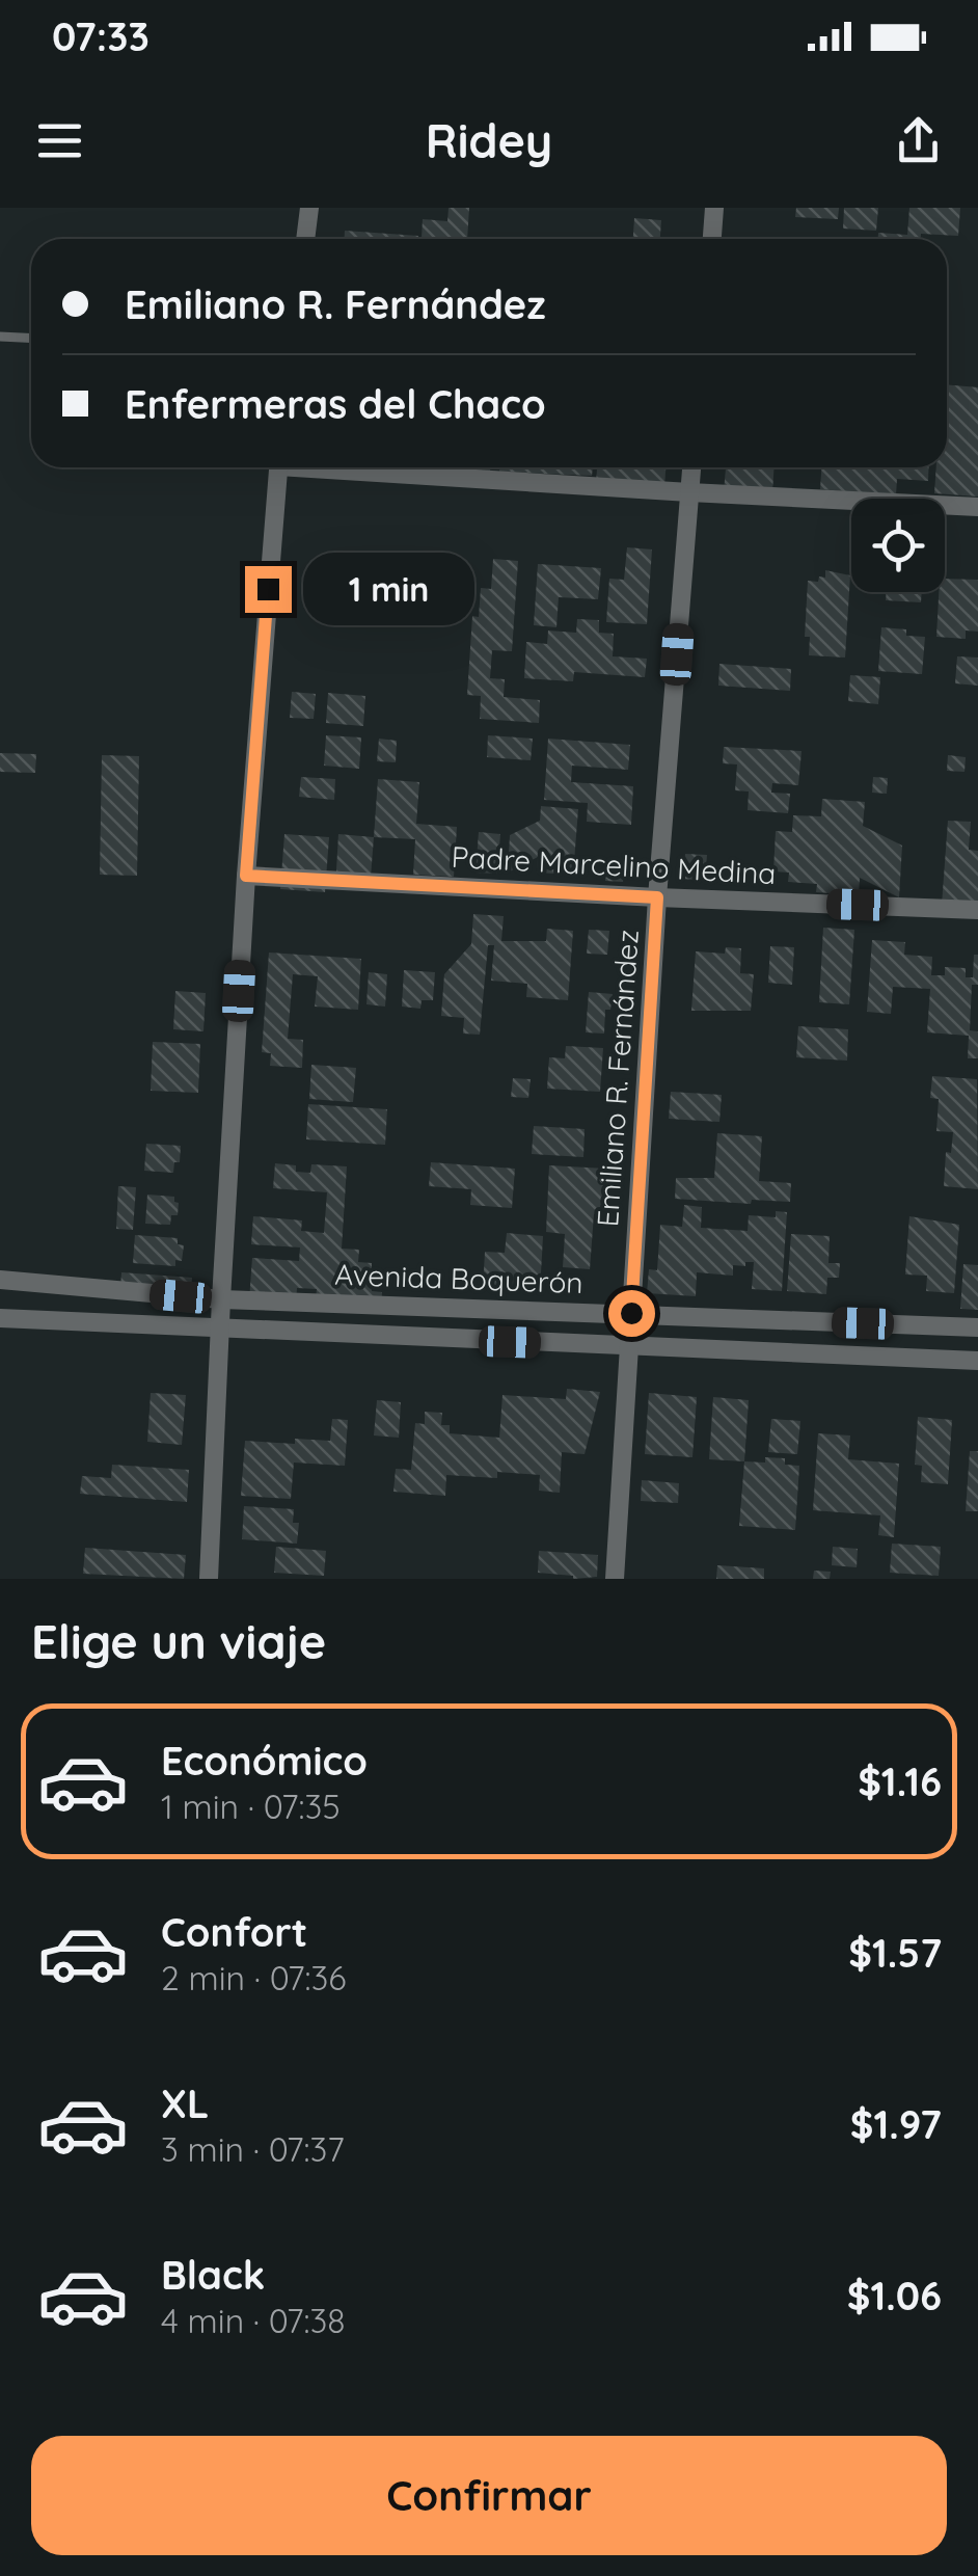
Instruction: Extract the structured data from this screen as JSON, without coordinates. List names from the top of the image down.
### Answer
{
  "streets": {
    "street": ["Padre Marcelino Medina", "Emiliano R. Fernández", "Avenida Boquerón"]
  },
  "crossings": [
    ["Padre Marcelino Medina", "Emiliano R. Fernández"],
    ["Emiliano R. Fernández", "Avenida Boquerón"]
  ],
  "page": {
    "status": "07:33",
    "header": "Ridey",
    "banner": ["Emiliano R. Fernández", "Enfermeras del Chaco"],
    "bubble": "1 min",
    "heading": "Elige un viaje",
    "list": [
      {
        "name": "Económico",
        "note": "1 min · 07:35",
        "value": "$1.16"
      },
      {
        "name": "Confort",
        "note": "2 min · 07:36",
        "value": "$1.57"
      },
      {
        "name": "XL",
        "note": "3 min · 07:37",
        "value": "$1.97"
      },
      {
        "name": "Black",
        "note": "4 min · 07:38",
        "value": "$1.06"
      }
    ],
    "buttons": "Confirmar"
  }
}
